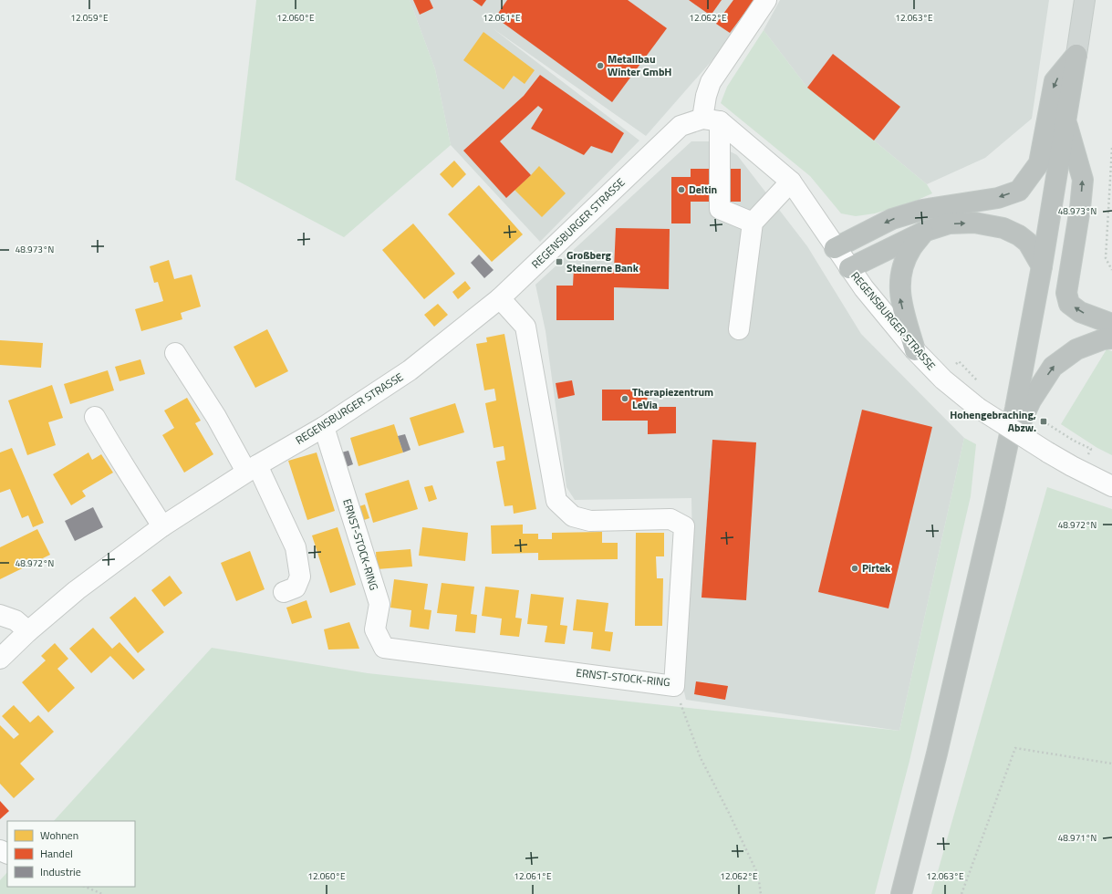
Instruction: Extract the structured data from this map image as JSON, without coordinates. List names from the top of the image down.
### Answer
{
  "streets": {
    "street": ["REGENSBURGER STRASSE", "ERNST-STOCK-RING"]
  },
  "crossings": [
    ["REGENSBURGER STRASSE", "ERNST-STOCK-RING"]
  ],
  "places": {
    "other": [
      "Metallbau Winter GmbH",
      "Deltin",
      "Therapiezentrum LeVia",
      "Pirtek"
    ],
    "transit": ["Großberg Steinerne Bank", "Hohengebraching, Abzw."]
  },
  "legend": ["Wohnen", "Handel", "Industrie"],
  "coordinates": [
    "12.059°E",
    "12.060°E",
    "12.061°E",
    "12.062°E",
    "12.063°E",
    "48.973°N",
    "48.972°N",
    "48.971°N"
  ]
}
